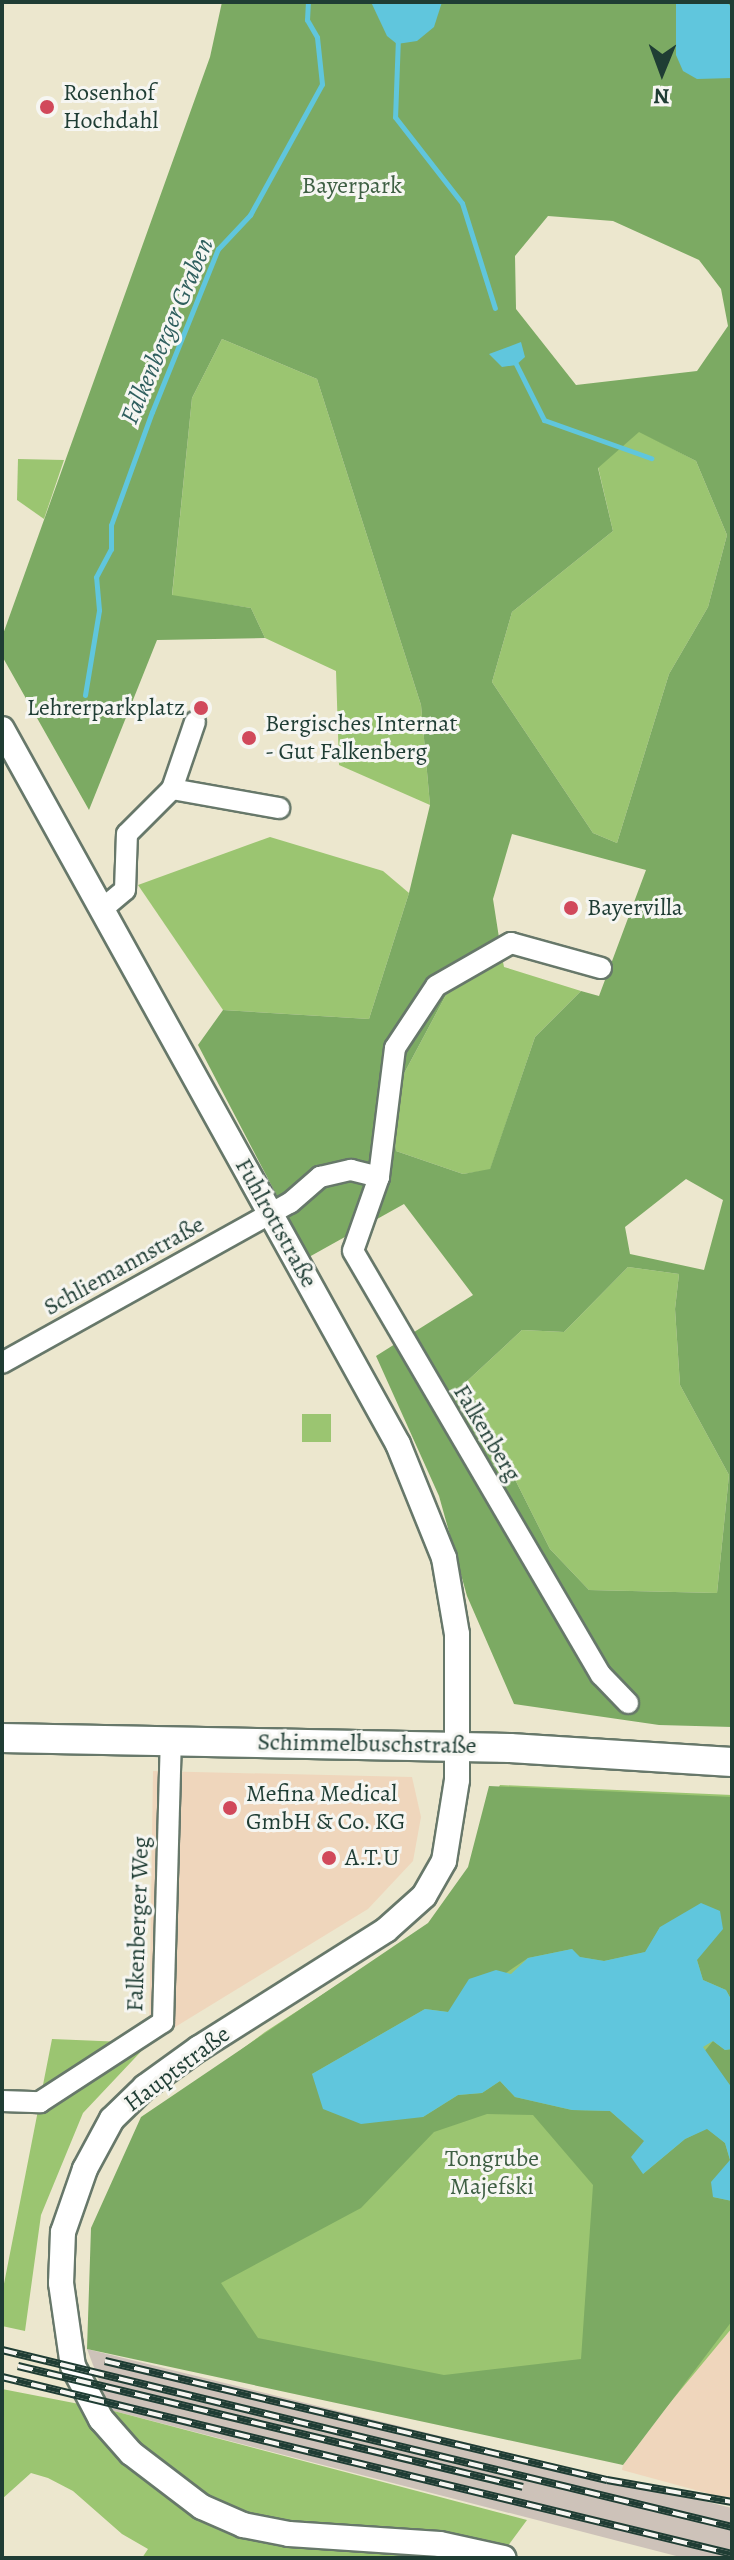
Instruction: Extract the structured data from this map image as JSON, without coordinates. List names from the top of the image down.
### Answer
{
  "streets": {
    "main road": ["Schimmelbuschstraße"],
    "street": [
      "Fuhlrottstraße",
      "Schliemannstraße",
      "Falkenberg",
      "Falkenberger Weg",
      "Hauptstraße"
    ]
  },
  "crossings": [
    ["Fuhlrottstraße", "Schliemannstraße"],
    ["Fuhlrottstraße", "Schimmelbuschstraße"],
    ["Fuhlrottstraße", "Hauptstraße"],
    ["Schimmelbuschstraße", "Falkenberger Weg"],
    ["Schimmelbuschstraße", "Hauptstraße"]
  ],
  "water": ["Falkenberger Graben"],
  "parks": ["Bayerpark", "Tongrube Majefski"],
  "places": [
    "Rosenhof Hochdahl",
    "Lehrerparkplatz",
    "Bergisches Internat - Gut Falkenberg",
    "Bayervilla",
    "Mefina Medical GmbH & Co. KG",
    "A.T.U"
  ],
  "north": "bottom"
}
